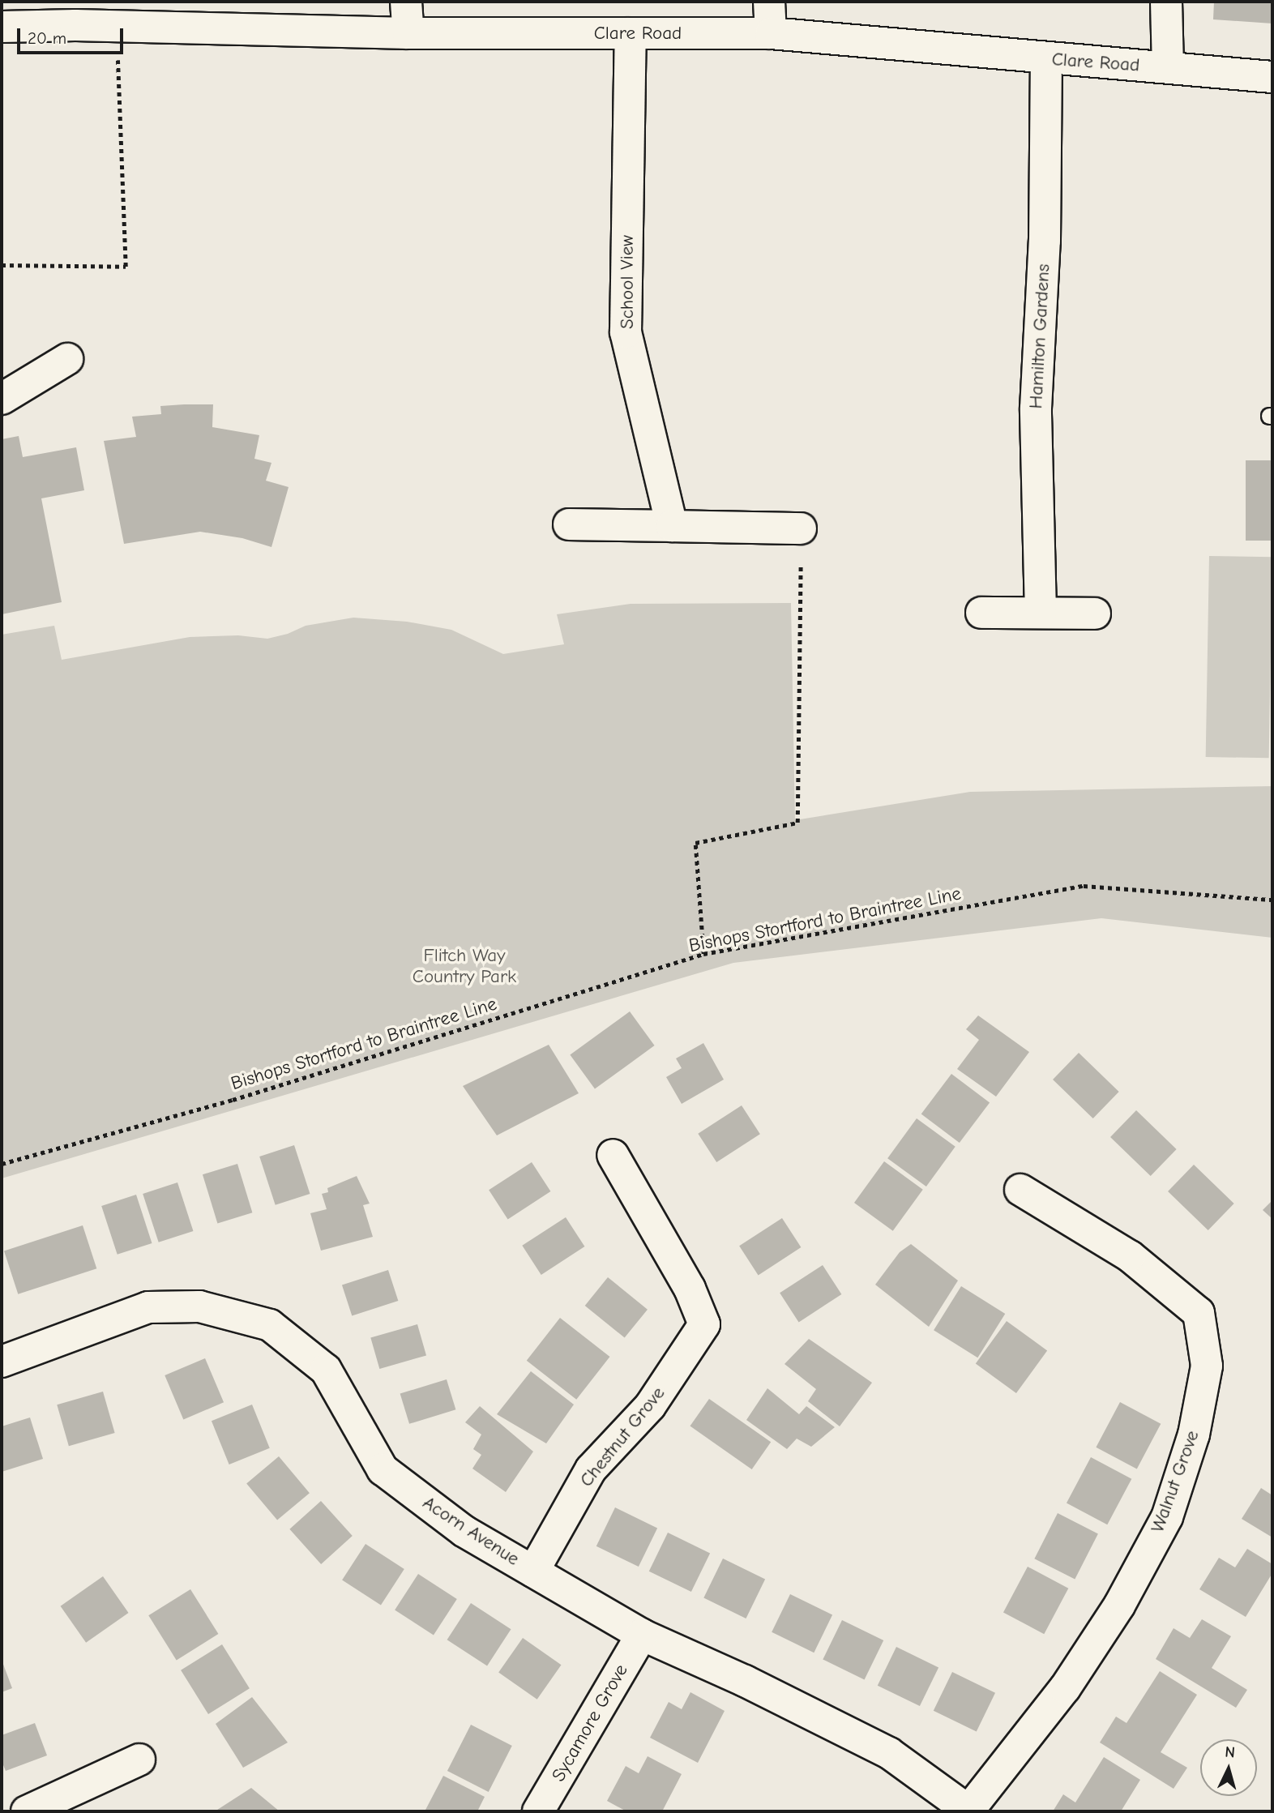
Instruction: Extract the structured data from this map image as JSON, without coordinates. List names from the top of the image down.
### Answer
{
  "streets": {
    "street": [
      "Clare Road",
      "School View",
      "Hamilton Gardens",
      "Chestnut Grove",
      "Walnut Grove",
      "Acorn Avenue",
      "Sycamore Grove"
    ],
    "path": ["Bishops Stortford to Braintree Line"]
  },
  "crossings": [
    ["Clare Road", "School View"],
    ["Clare Road", "Hamilton Gardens"],
    ["Chestnut Grove", "Acorn Avenue"],
    ["Walnut Grove", "Acorn Avenue"],
    ["Acorn Avenue", "Sycamore Grove"]
  ],
  "parks": ["Flitch Way Country Park"],
  "scale_bar": "20 m",
  "north": "top"
}
